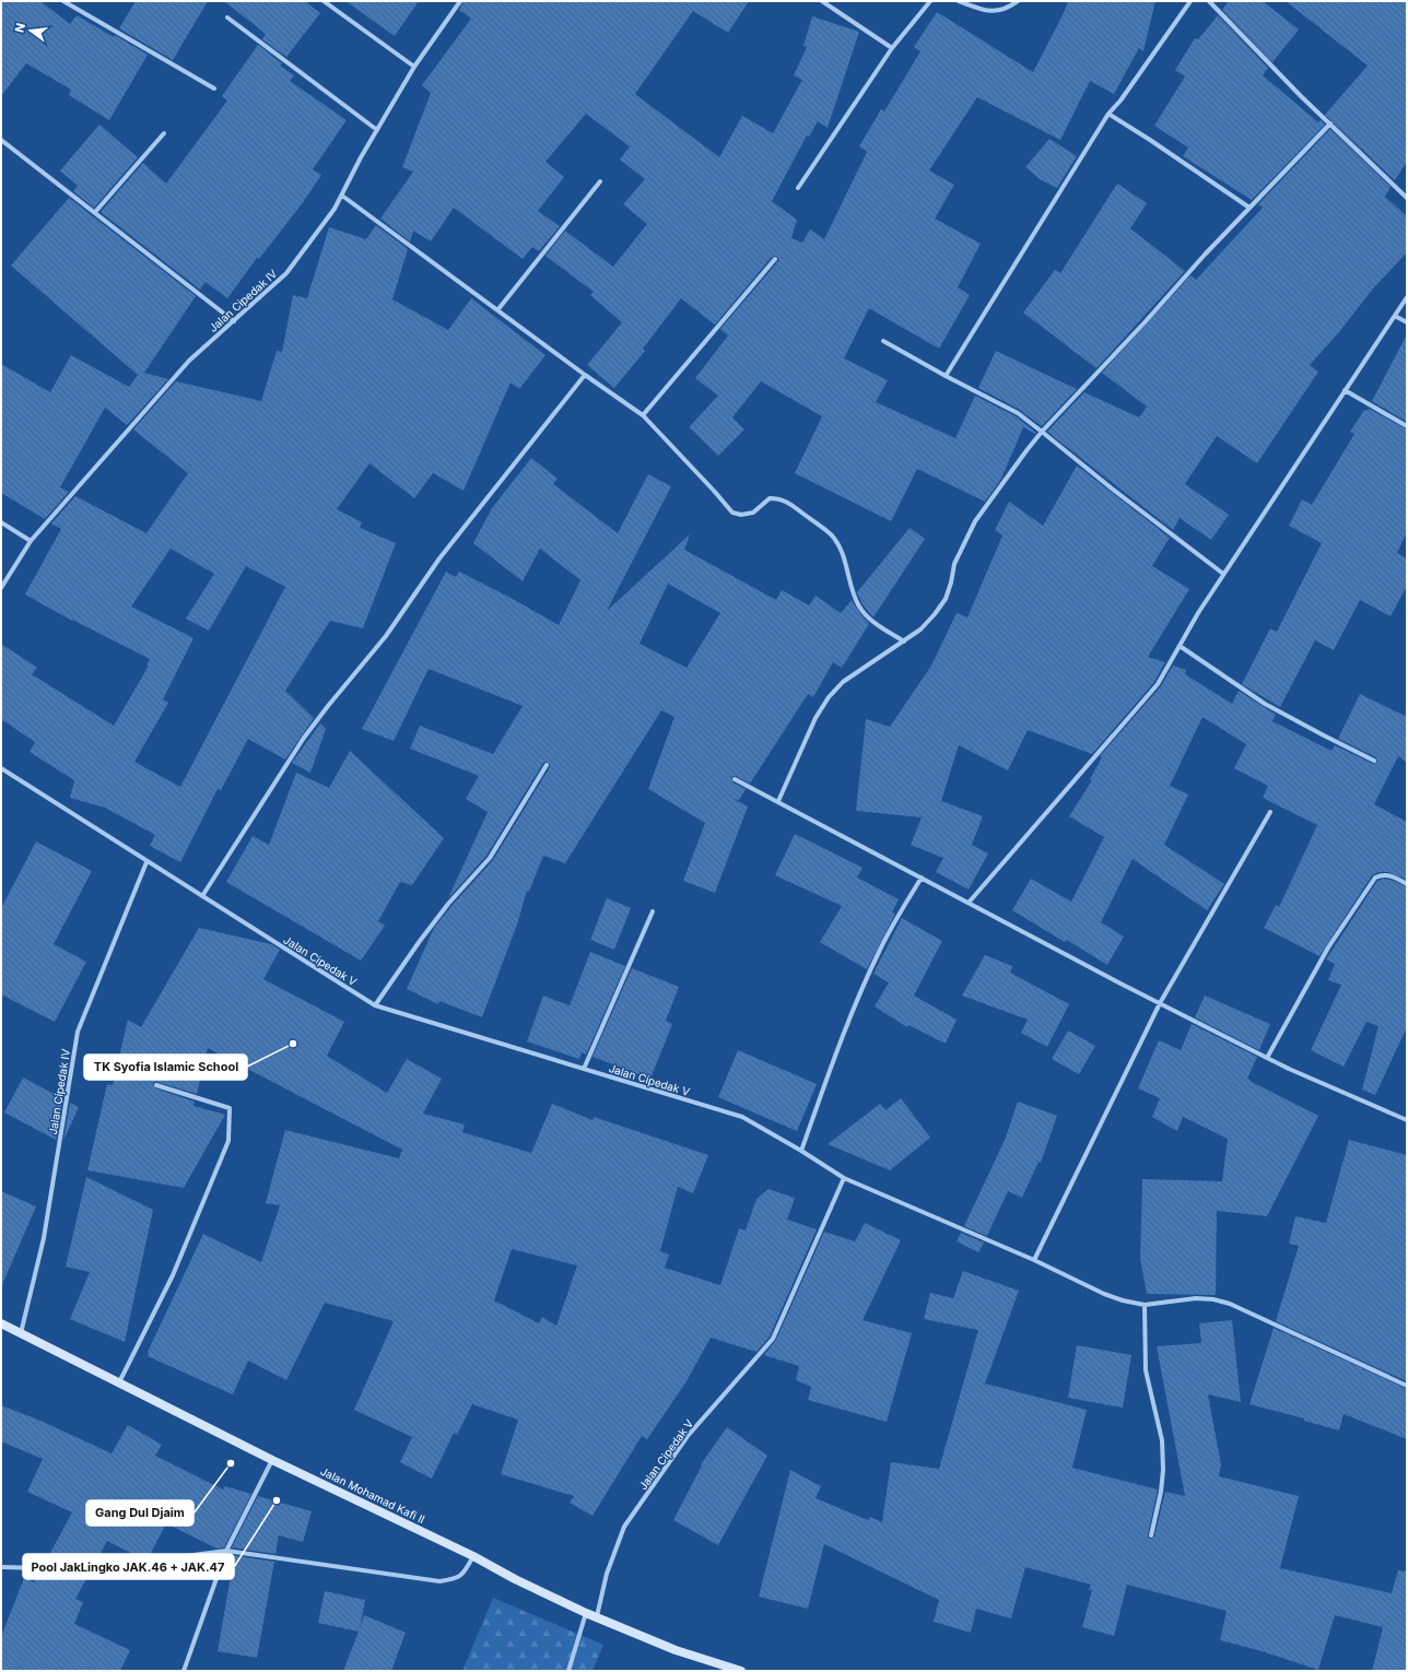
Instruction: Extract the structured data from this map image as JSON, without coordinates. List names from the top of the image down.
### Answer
{
  "streets": {
    "main road": ["Jalan Mohamad Kafi II"],
    "street": ["Jalan Cipedak IV", "Jalan Cipedak V"]
  },
  "crossings": [
    ["Jalan Cipedak IV", "Jalan Cipedak V"],
    ["Jalan Cipedak IV", "Jalan Mohamad Kafi II"],
    ["Jalan Cipedak V", "Jalan Mohamad Kafi II"]
  ],
  "places": ["TK Syofia Islamic School", "Gang Dul Djaim", "Pool JakLingko JAK.46 + JAK.47"],
  "north": "left"
}
